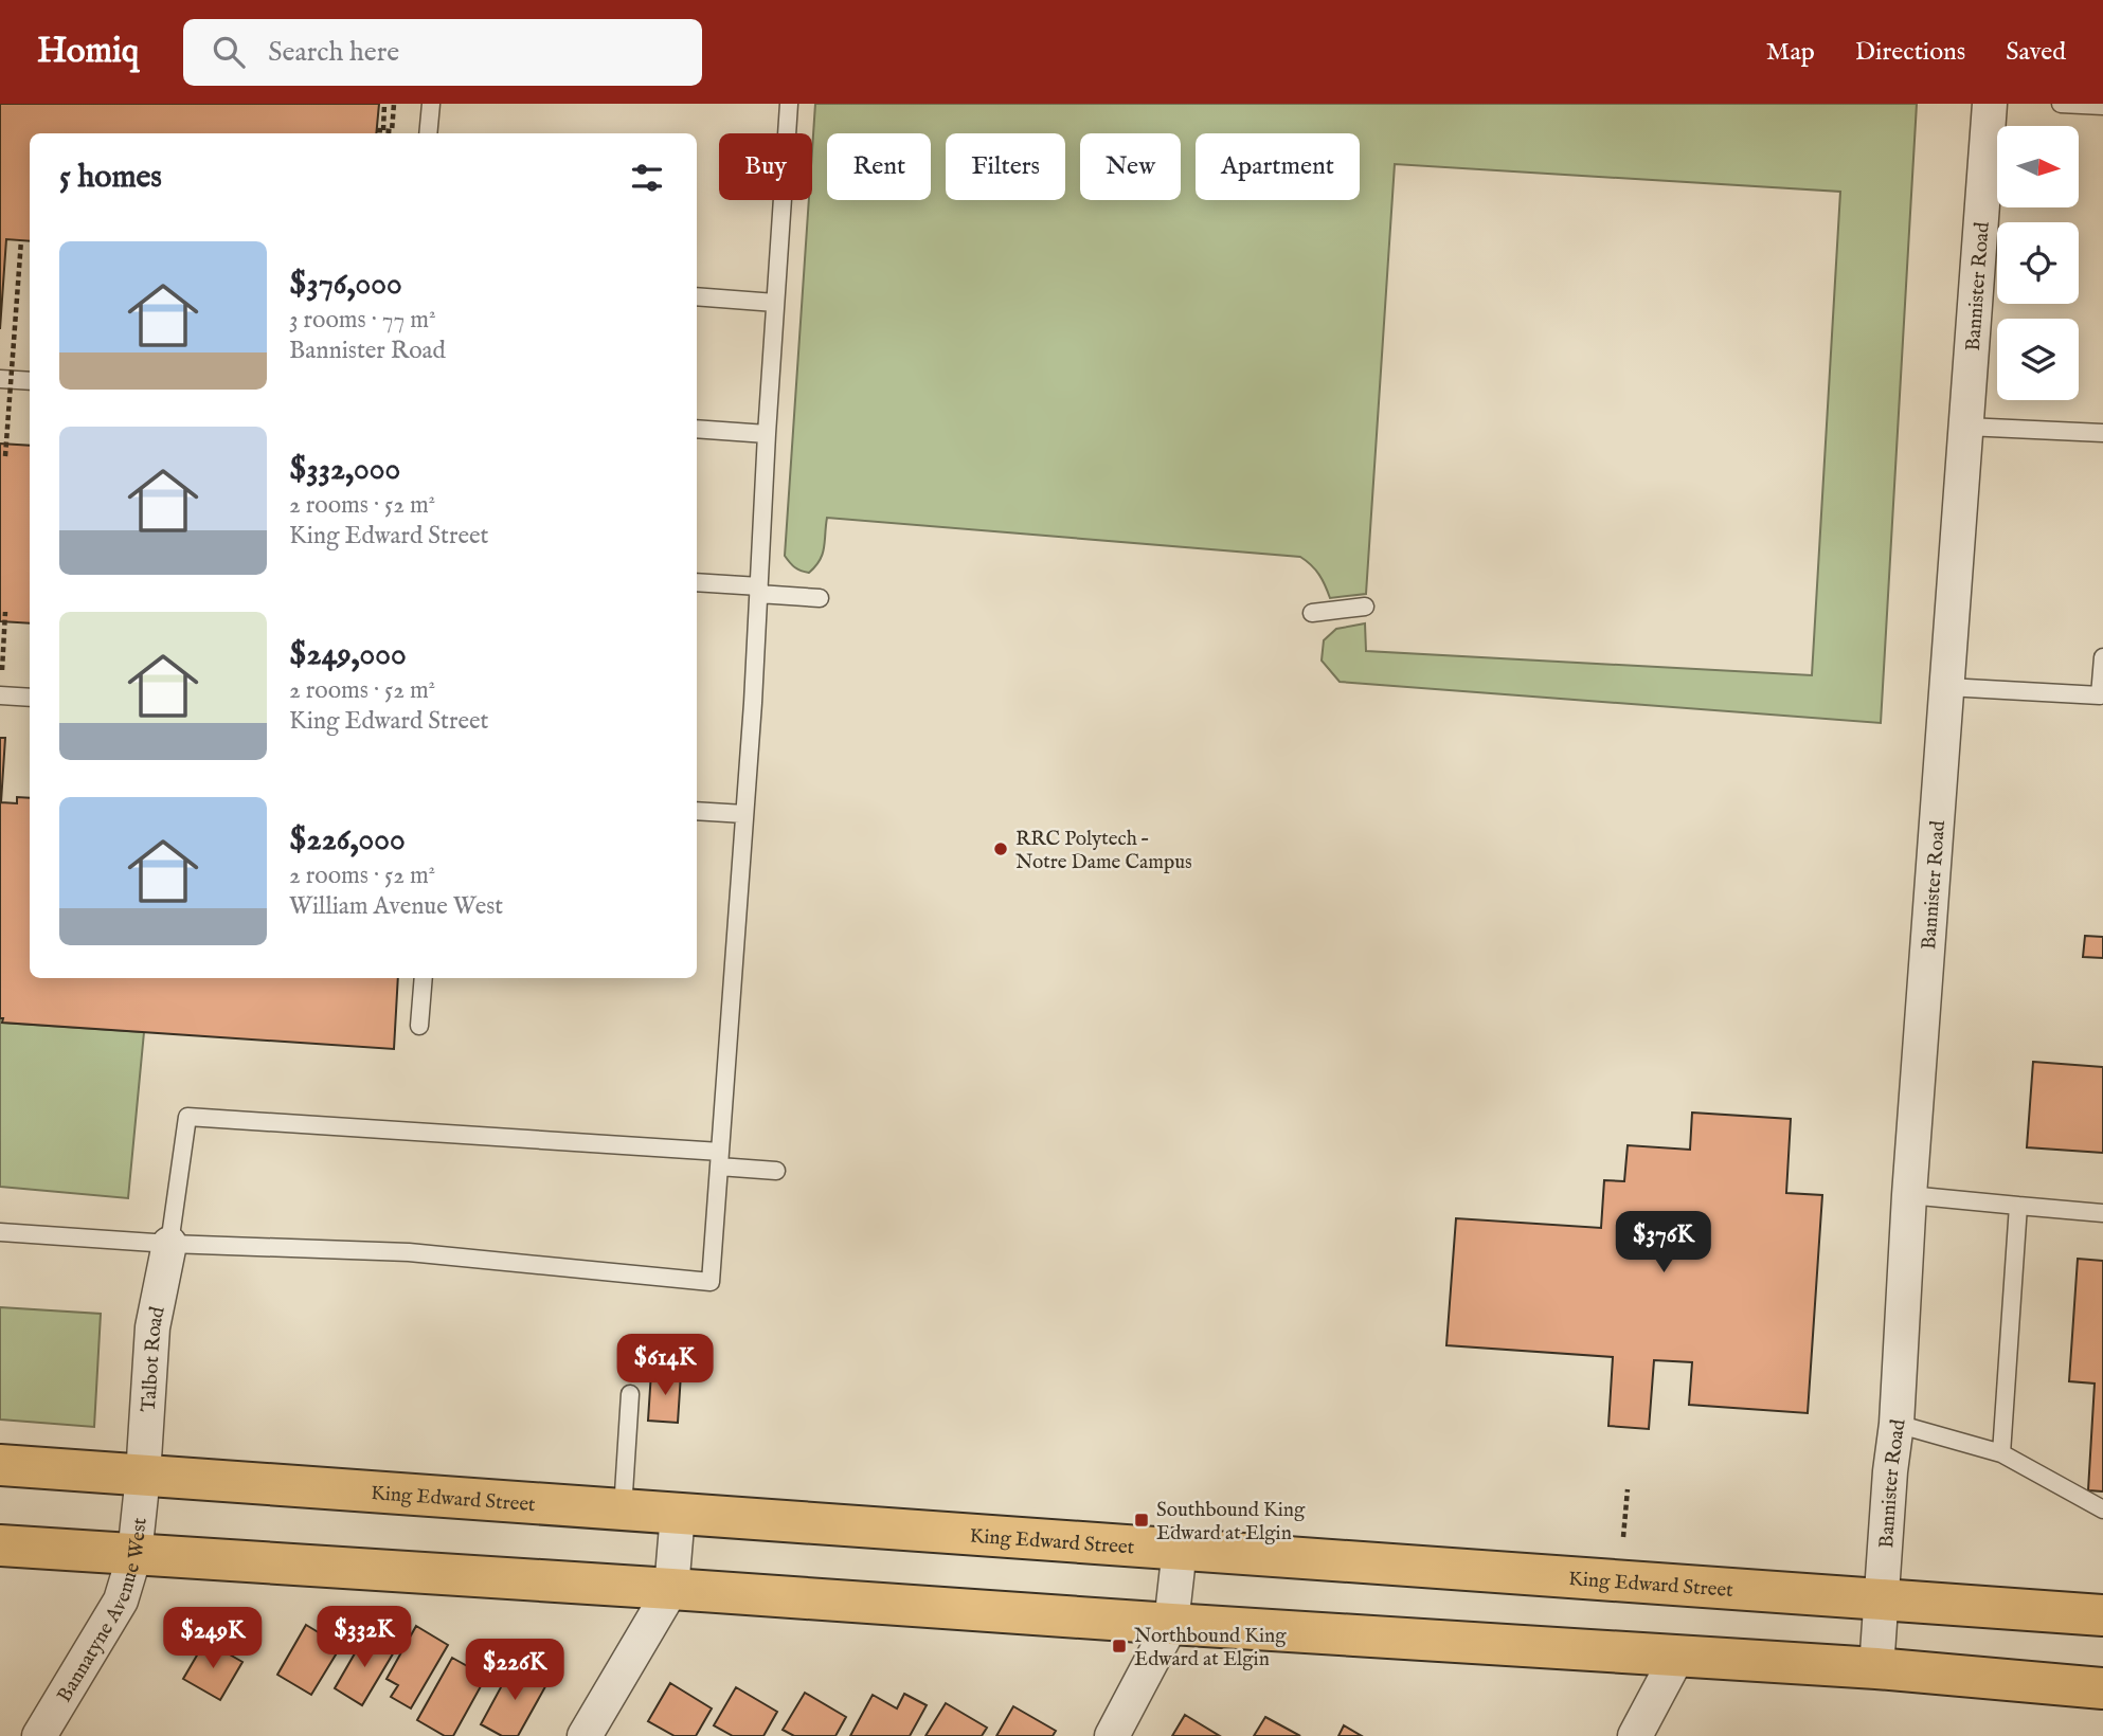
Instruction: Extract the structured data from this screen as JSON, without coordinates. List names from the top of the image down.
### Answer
{
  "streets": {
    "main road": ["King Edward Street"],
    "street": ["Bannister Road", "Talbot Road", "Bannatyne Avenue West"]
  },
  "crossings": [
    ["Bannister Road", "King Edward Street"],
    ["Talbot Road", "King Edward Street"],
    ["Talbot Road", "Bannatyne Avenue West"],
    ["King Edward Street", "Bannatyne Avenue West"]
  ],
  "places": {
    "other": ["RRC Polytech – Notre Dame Campus"],
    "transit": ["Southbound King Edward at Elgin", "Northbound King Edward at Elgin"]
  },
  "north": "right",
  "page": {
    "header": "Homiq",
    "search": "Search here",
    "nav": ["Map", "Directions", "Saved"],
    "chip": [
      "Buy",
      "Rent",
      "Filters",
      "New",
      "Apartment"
    ],
    "heading": "5 homes",
    "list": [
      {
        "name": "$376,000",
        "note": "3 rooms · 77 m² · Bannister Road"
      },
      {
        "name": "$332,000",
        "note": "2 rooms · 52 m² · King Edward Street"
      },
      {
        "name": "$249,000",
        "note": "2 rooms · 52 m² · King Edward Street"
      },
      {
        "name": "$226,000",
        "note": "2 rooms · 52 m² · William Avenue West"
      }
    ],
    "price": [
      "$376K",
      "$614K",
      "$332K",
      "$249K",
      "$226K"
    ]
  }
}
